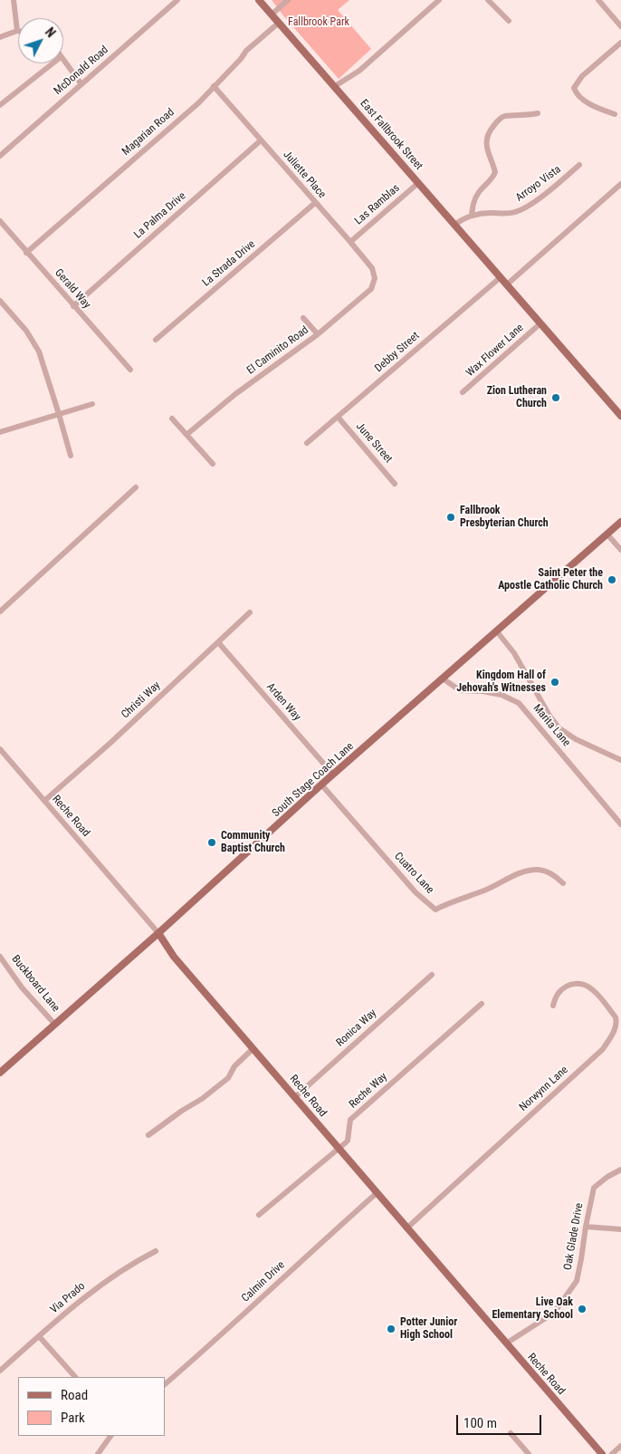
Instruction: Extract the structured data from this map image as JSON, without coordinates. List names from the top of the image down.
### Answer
{
  "streets": {
    "main road": ["East Fallbrook Street", "South Stage Coach Lane", "Reche Road"],
    "street": [
      "McDonald Road",
      "Magarian Road",
      "Juliette Place",
      "Arroyo Vista",
      "Las Ramblas",
      "La Palma Drive",
      "La Strada Drive",
      "Gerald Way",
      "El Caminito Road",
      "Wax Flower Lane",
      "Debby Street",
      "June Street",
      "Christi Way",
      "Arden Way",
      "Marita Lane",
      "Cuatro Lane",
      "Buckboard Lane",
      "Ronica Way",
      "Norwynn Lane",
      "Reche Way",
      "Oak Glade Drive",
      "Calmin Drive",
      "Via Prado"
    ]
  },
  "crossings": [
    ["Magarian Road", "East Fallbrook Street"],
    ["Magarian Road", "Juliette Place"],
    ["Magarian Road", "Gerald Way"],
    ["East Fallbrook Street", "Arroyo Vista"],
    ["East Fallbrook Street", "Las Ramblas"],
    ["East Fallbrook Street", "Wax Flower Lane"],
    ["East Fallbrook Street", "Debby Street"],
    ["Juliette Place", "Las Ramblas"],
    ["Juliette Place", "La Palma Drive"],
    ["Juliette Place", "La Strada Drive"],
    ["Juliette Place", "El Caminito Road"],
    ["La Palma Drive", "Gerald Way"],
    ["Debby Street", "June Street"],
    ["Christi Way", "Arden Way"],
    ["Christi Way", "Reche Road"],
    ["Arden Way", "South Stage Coach Lane"],
    ["Marita Lane", "South Stage Coach Lane"],
    ["South Stage Coach Lane", "Reche Road"],
    ["South Stage Coach Lane", "Cuatro Lane"],
    ["South Stage Coach Lane", "Buckboard Lane"],
    ["Reche Road", "Ronica Way"],
    ["Reche Road", "Norwynn Lane"],
    ["Reche Road", "Reche Way"],
    ["Reche Road", "Oak Glade Drive"],
    ["Reche Road", "Calmin Drive"]
  ],
  "parks": ["Fallbrook Park"],
  "places": [
    "Zion Lutheran Church",
    "Fallbrook Presbyterian Church",
    "Saint Peter the Apostle Catholic Church",
    "Kingdom Hall of Jehovah's Witnesses",
    "Community Baptist Church",
    "Live Oak Elementary School",
    "Potter Junior High School"
  ],
  "legend": ["Road", "Park"],
  "scale_bar": "100 m",
  "north": "top right"
}
